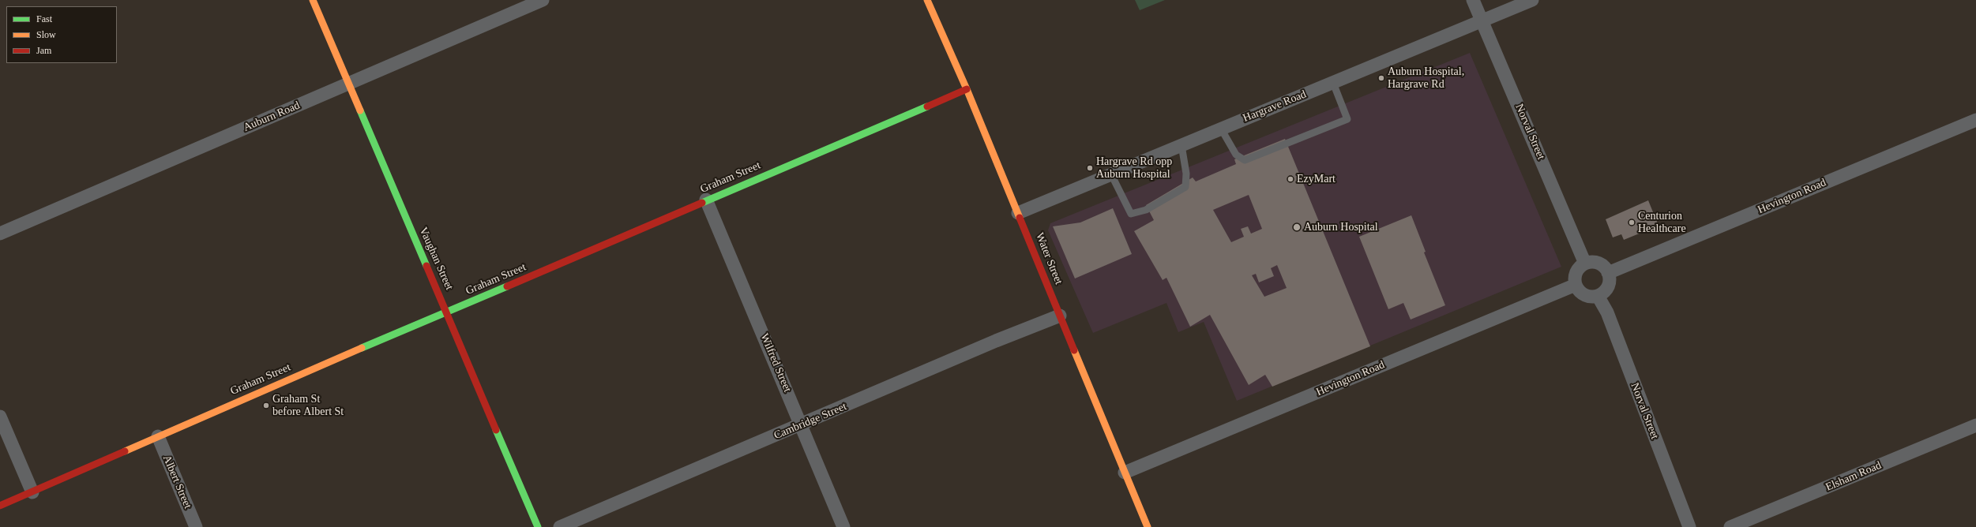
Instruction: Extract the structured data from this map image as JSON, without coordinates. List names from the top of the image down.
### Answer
{
  "streets": {
    "street": [
      "Hargrave Road",
      "Auburn Road",
      "Norval Street",
      "Graham Street",
      "Hevington Road",
      "Vaughan Street",
      "Water Street",
      "Wilfred Street",
      "Cambridge Street",
      "Elsham Road",
      "Albert Street"
    ]
  },
  "crossings": [
    ["Hargrave Road", "Norval Street"],
    ["Hargrave Road", "Water Street"],
    ["Auburn Road", "Vaughan Street"],
    ["Norval Street", "Hevington Road"],
    ["Graham Street", "Vaughan Street"],
    ["Graham Street", "Water Street"],
    ["Graham Street", "Wilfred Street"],
    ["Graham Street", "Albert Street"],
    ["Hevington Road", "Water Street"],
    ["Water Street", "Cambridge Street"],
    ["Wilfred Street", "Cambridge Street"]
  ],
  "places": [
    "Auburn Hospital, Hargrave Rd",
    "Hargrave Rd opp Auburn Hospital",
    "EzyMart",
    "Centurion Healthcare",
    "Auburn Hospital",
    "Graham St before Albert St"
  ],
  "legend": ["Fast", "Slow", "Jam"]
}
